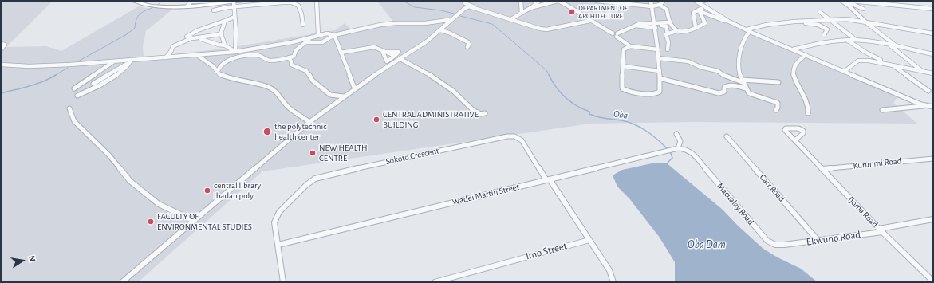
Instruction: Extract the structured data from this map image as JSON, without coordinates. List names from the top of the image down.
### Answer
{
  "streets": {
    "street": [
      "Sokoto Crescent",
      "Kurunmi Road",
      "Carr Road",
      "Wadei Martin Street",
      "Macualay Road",
      "Ijoma Road",
      "Ekwuno Road",
      "Imo Street"
    ]
  },
  "crossings": [
    ["Sokoto Crescent", "Wadei Martin Street"],
    ["Kurunmi Road", "Ijoma Road"],
    ["Carr Road", "Ekwuno Road"],
    ["Wadei Martin Street", "Macualay Road"],
    ["Macualay Road", "Ekwuno Road"],
    ["Ijoma Road", "Ekwuno Road"]
  ],
  "water": ["Oba", "Oba Dam"],
  "places": [
    "DEPARTMENT OF ARCHITECTURE",
    "CENTRAL ADMINISTRATIVE BUILDING",
    "the polytechnic health center",
    "NEW HEALTH CENTRE",
    "central library ibadan poly",
    "FACULTY OF ENVIRONMENTAL STUDIES"
  ],
  "north": "right"
}
